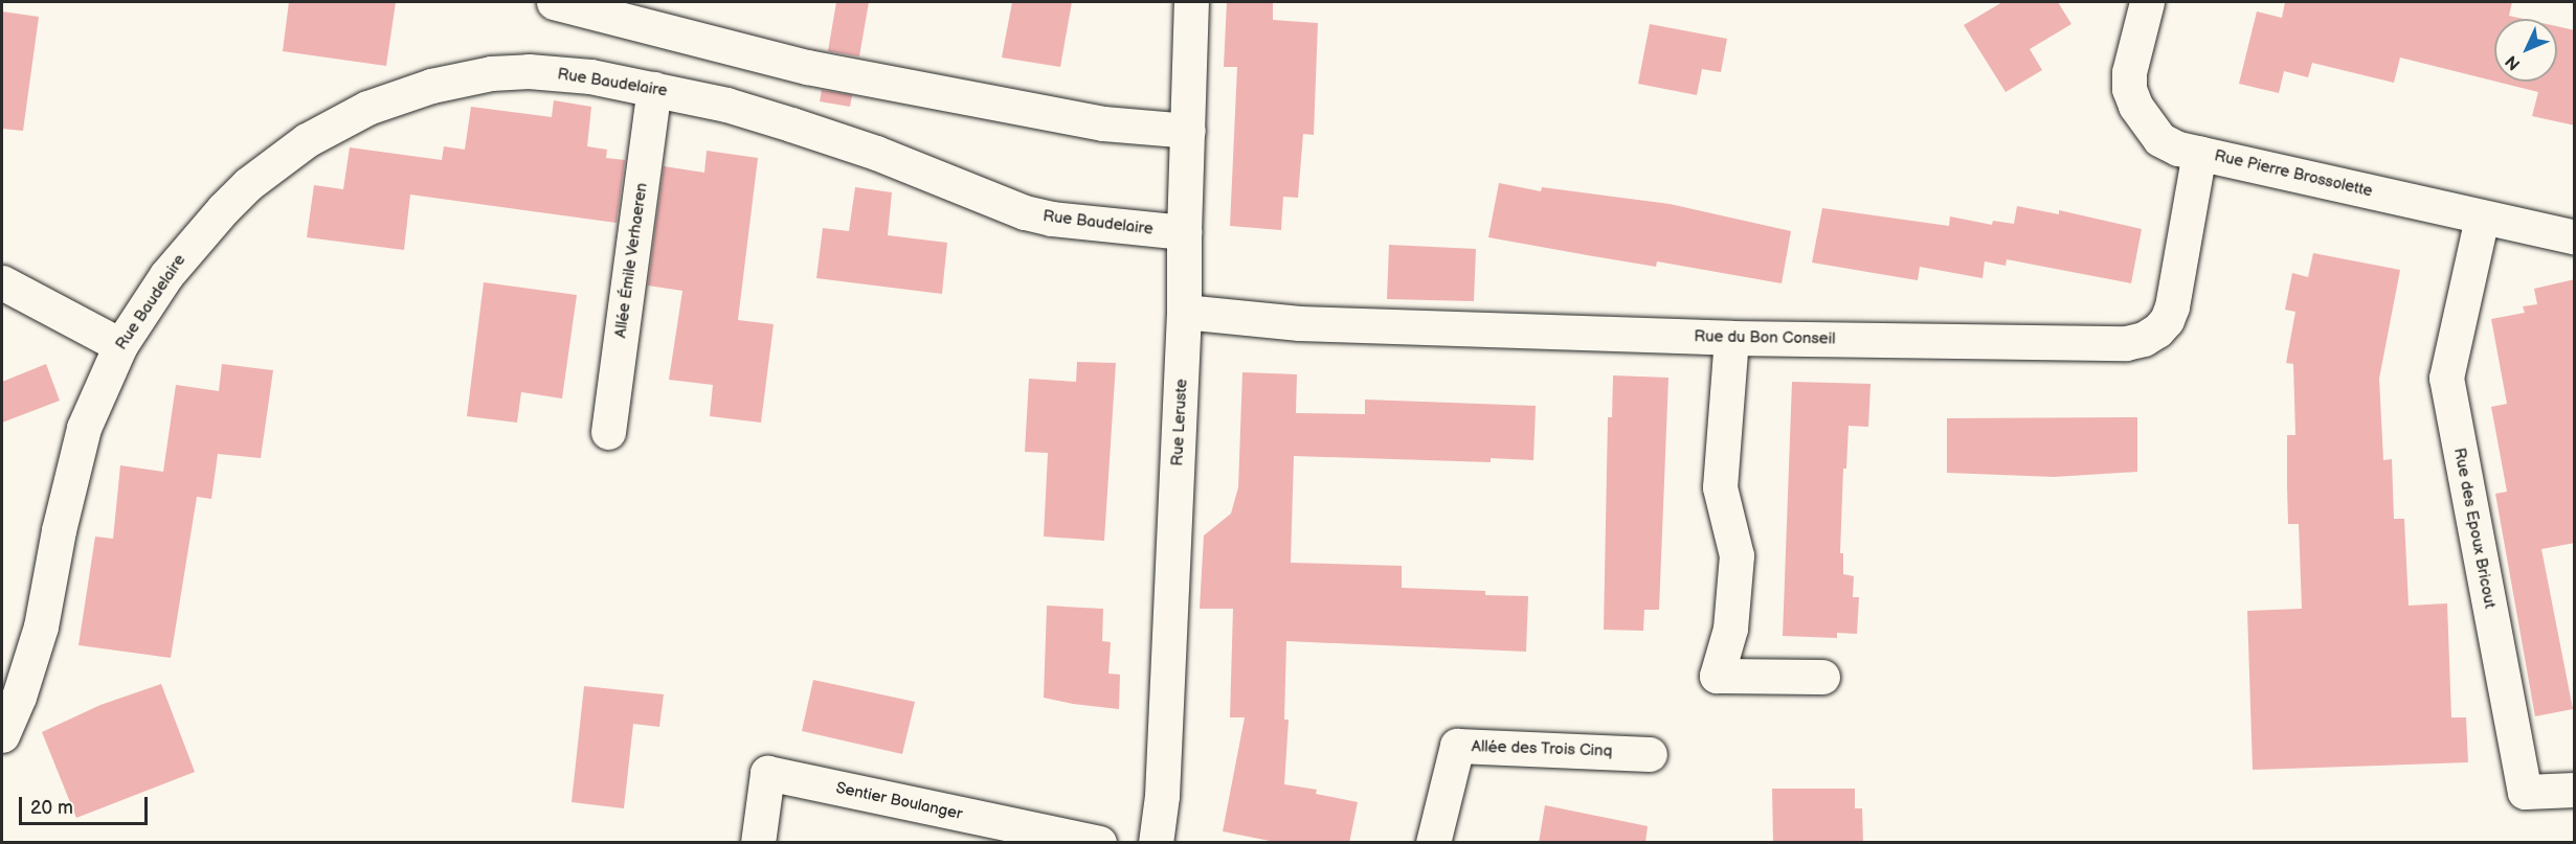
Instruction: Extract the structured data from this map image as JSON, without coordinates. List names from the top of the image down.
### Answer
{
  "streets": {
    "street": [
      "Rue Baudelaire",
      "Rue Pierre Brossolette",
      "Allée Émile Verhaeren",
      "Rue du Bon Conseil",
      "Rue Leruste",
      "Rue des Epoux Bricout",
      "Allée des Trois Cinq",
      "Sentier Boulanger"
    ]
  },
  "crossings": [
    ["Rue Baudelaire", "Allée Émile Verhaeren"],
    ["Rue Baudelaire", "Rue Leruste"],
    ["Rue Pierre Brossolette", "Rue du Bon Conseil"],
    ["Rue Pierre Brossolette", "Rue des Epoux Bricout"],
    ["Rue du Bon Conseil", "Rue Leruste"]
  ],
  "scale_bar": "20 m",
  "north": "bottom left"
}
